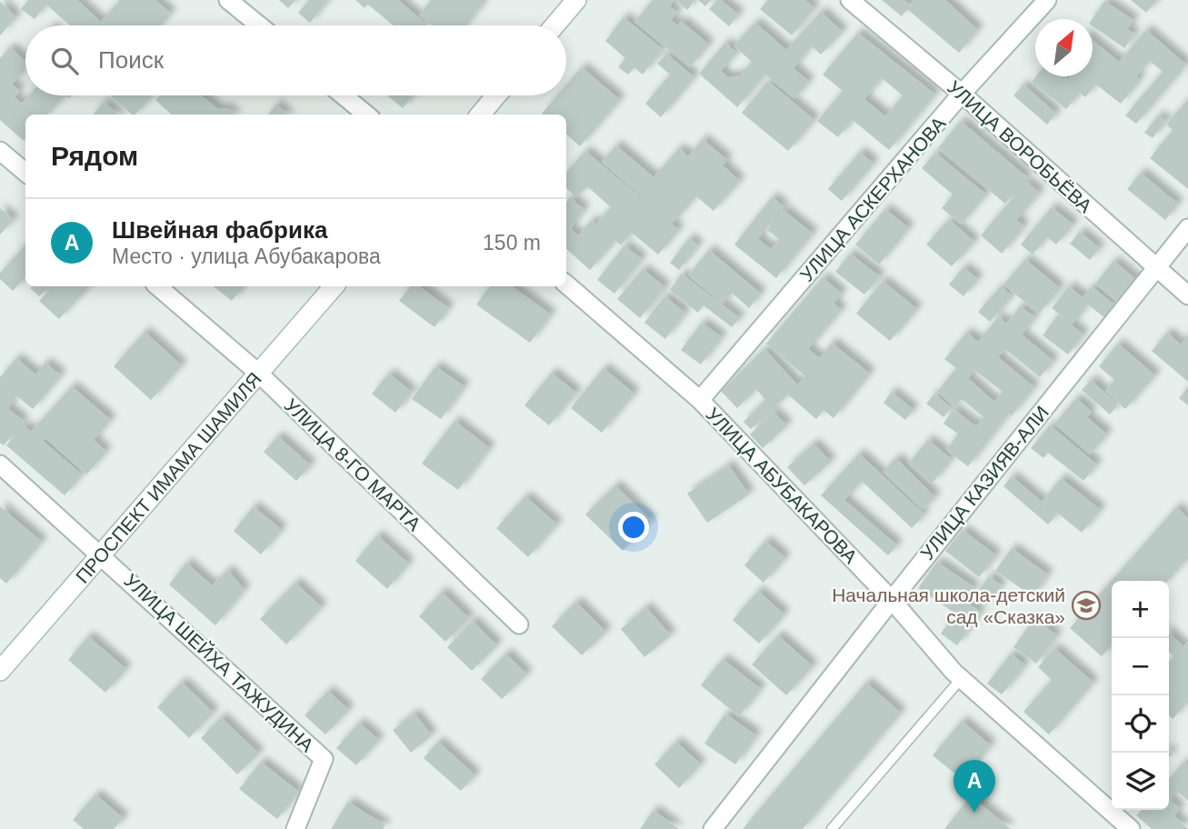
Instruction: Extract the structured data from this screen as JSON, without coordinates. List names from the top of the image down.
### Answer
{
  "streets": {
    "main road": ["ПРОСПЕКТ ИМАМА ШАМИЛЯ"],
    "street": [
      "УЛИЦА ВОРОБЬЁВА",
      "УЛИЦА АСКЕРХАНОВА",
      "УЛИЦА 8-ГО МАРТА",
      "УЛИЦА КАЗИЯВ-АЛИ",
      "УЛИЦА АБУБАКАРОВА",
      "УЛИЦА ШЕЙХА ТАЖУДИНА"
    ]
  },
  "crossings": [
    ["УЛИЦА ВОРОБЬЁВА", "УЛИЦА АСКЕРХАНОВА"],
    ["УЛИЦА ВОРОБЬЁВА", "УЛИЦА КАЗИЯВ-АЛИ"],
    ["УЛИЦА АСКЕРХАНОВА", "УЛИЦА АБУБАКАРОВА"],
    ["УЛИЦА 8-ГО МАРТА", "ПРОСПЕКТ ИМАМА ШАМИЛЯ"],
    ["ПРОСПЕКТ ИМАМА ШАМИЛЯ", "УЛИЦА ШЕЙХА ТАЖУДИНА"],
    ["УЛИЦА КАЗИЯВ-АЛИ", "УЛИЦА АБУБАКАРОВА"]
  ],
  "places": {
    "school or university": ["Начальная школа-детский сад «Сказка»"]
  },
  "north": "top right",
  "page": {
    "search": "Поиск",
    "heading": "Рядом",
    "list": [
      {
        "mark": "A",
        "name": "Швейная фабрика",
        "note": "Место · улица Абубакарова",
        "value": "150 m"
      }
    ],
    "map_buttons": ["+", "−"],
    "pins": "A"
  }
}
